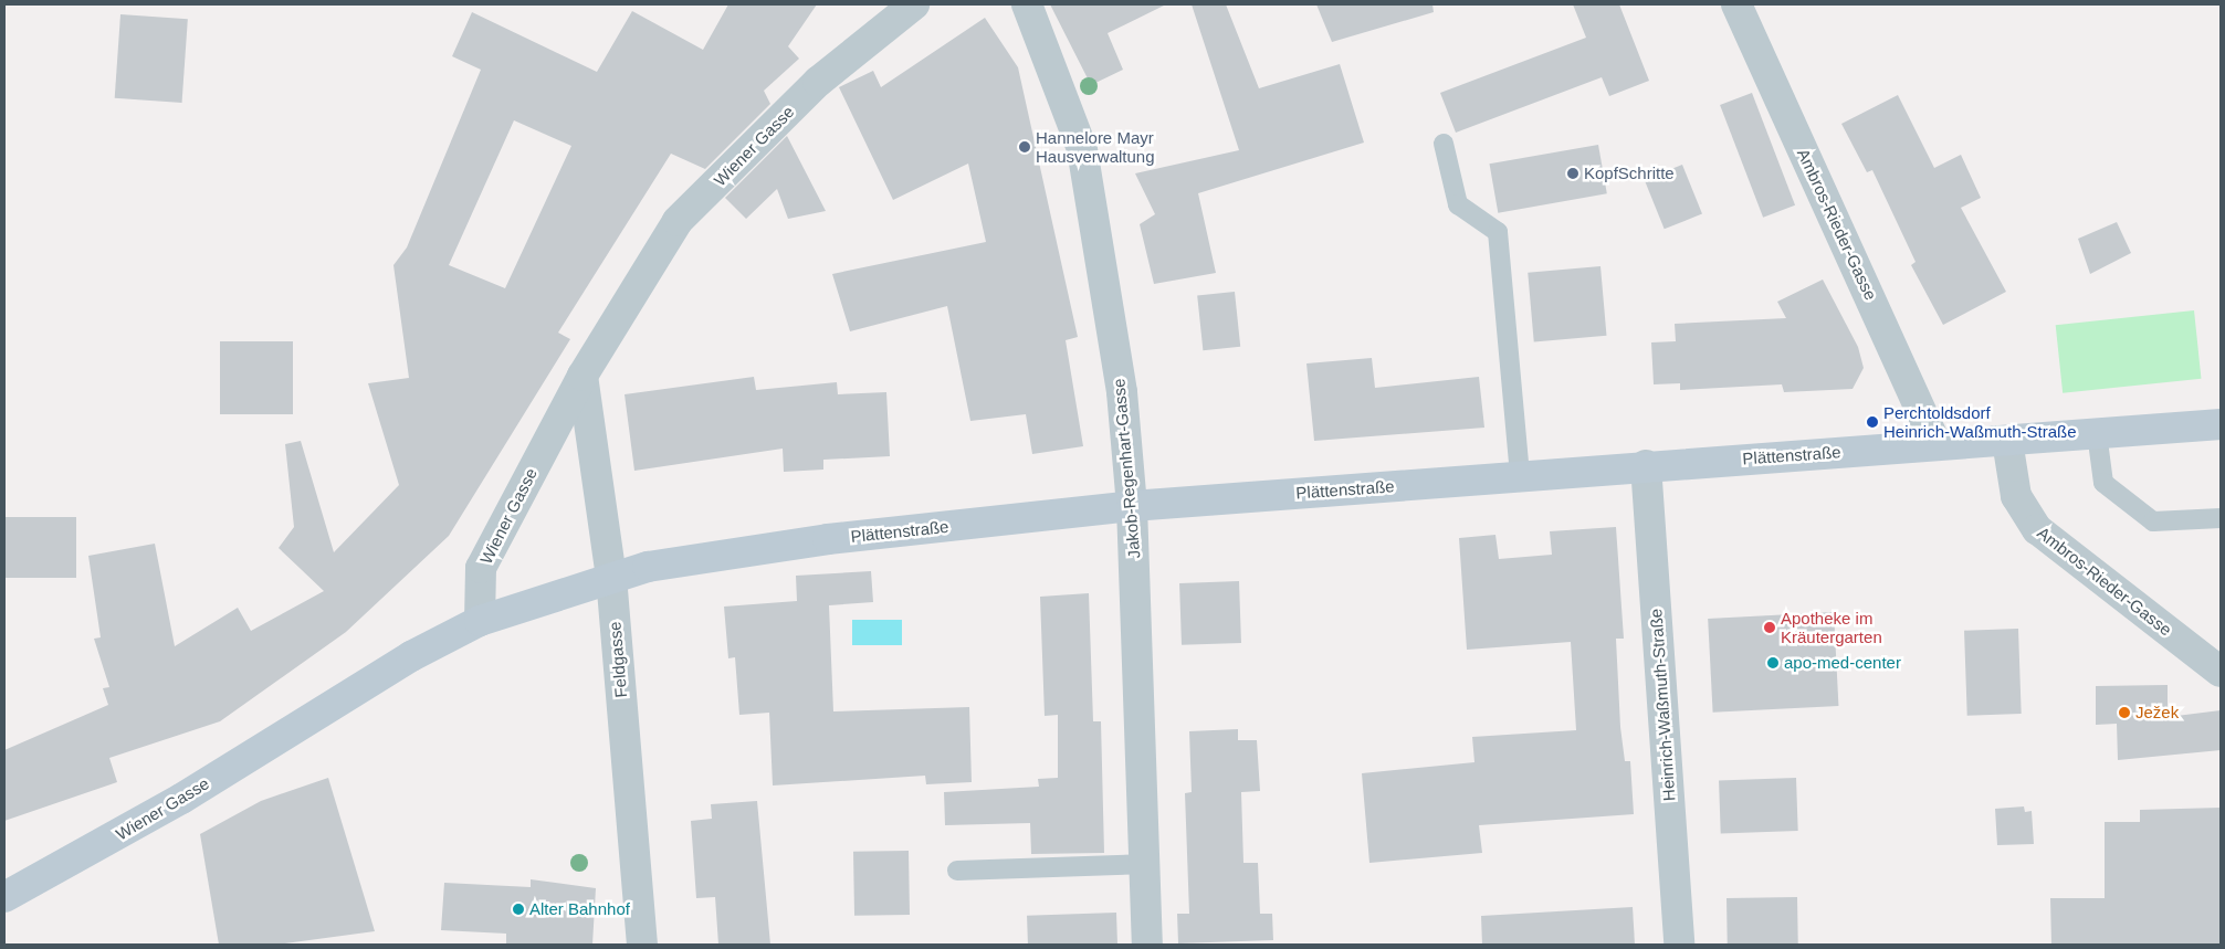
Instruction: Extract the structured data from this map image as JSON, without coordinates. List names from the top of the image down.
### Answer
{
  "streets": {
    "main road": ["Wiener Gasse", "Plättenstraße"],
    "street": [
      "Ambros-Rieder-Gasse",
      "Jakob-Regenhart-Gasse",
      "Feldgasse",
      "Heinrich-Waßmuth-Straße"
    ]
  },
  "crossings": [
    ["Wiener Gasse", "Plättenstraße"],
    ["Wiener Gasse", "Feldgasse"],
    ["Ambros-Rieder-Gasse", "Plättenstraße"],
    ["Plättenstraße", "Jakob-Regenhart-Gasse"],
    ["Plättenstraße", "Feldgasse"],
    ["Plättenstraße", "Heinrich-Waßmuth-Straße"]
  ],
  "places": [
    "Hannelore Mayr Hausverwaltung",
    "KopfSchritte",
    "Perchtoldsdorf Heinrich-Waßmuth-Straße",
    "Apotheke im Kräutergarten",
    "apo-med-center",
    "Ježek",
    "Alter Bahnhof"
  ]
}
